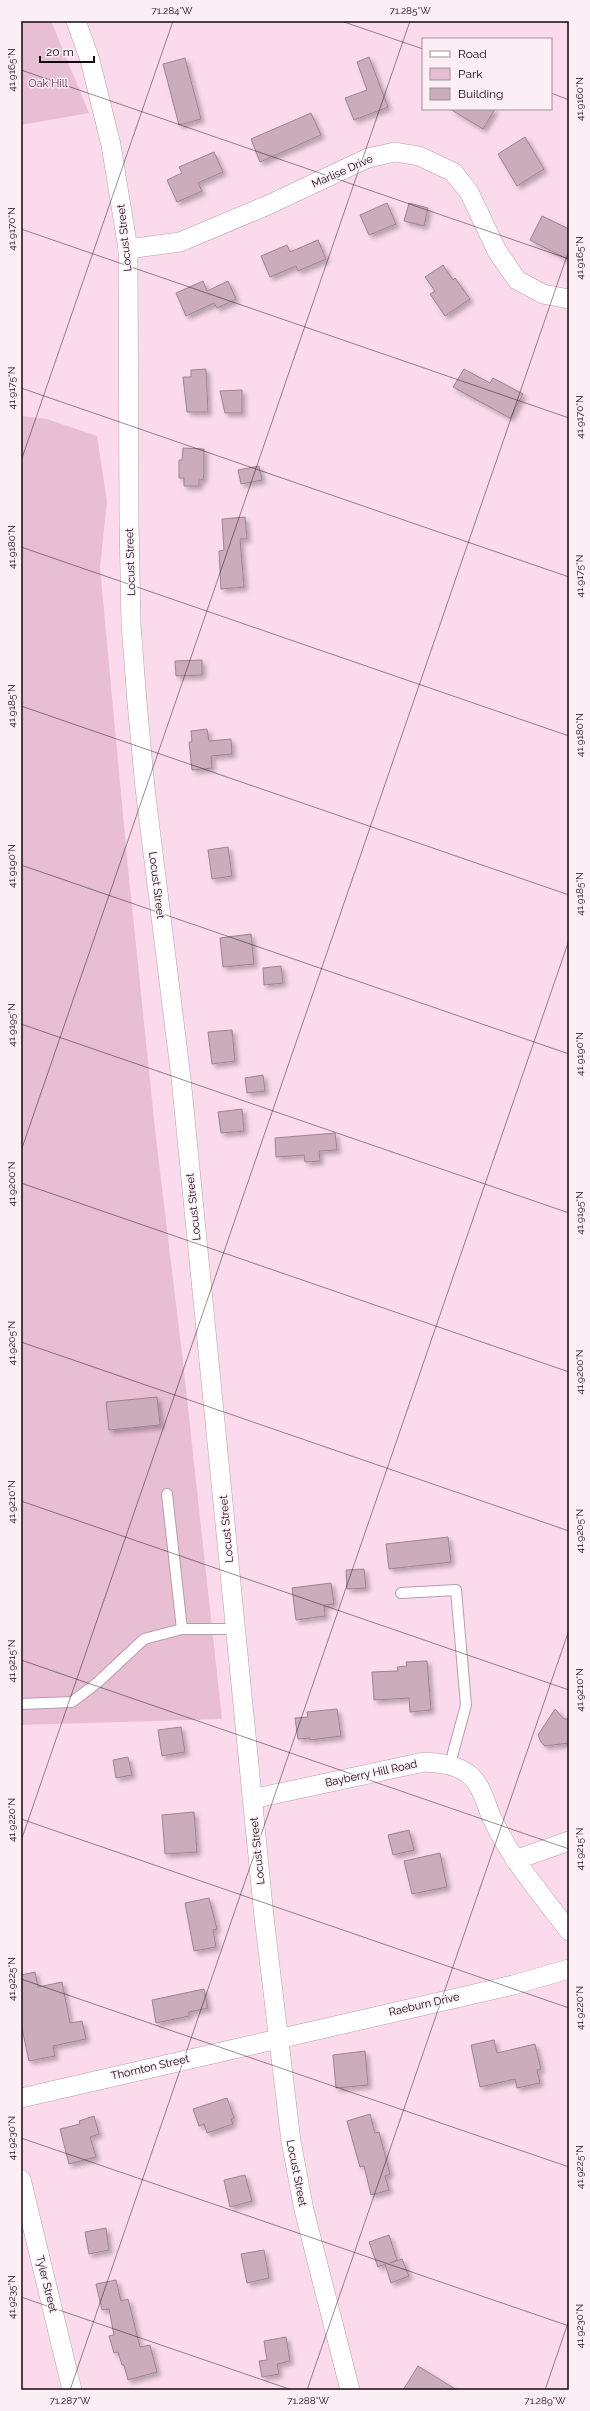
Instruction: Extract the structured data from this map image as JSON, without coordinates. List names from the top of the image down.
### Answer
{
  "streets": {
    "street": [
      "Marlise Drive",
      "Locust Street",
      "Bayberry Hill Road",
      "Raeburn Drive",
      "Thornton Street",
      "Tyler Street"
    ]
  },
  "crossings": [
    ["Marlise Drive", "Locust Street"],
    ["Locust Street", "Bayberry Hill Road"],
    ["Locust Street", "Raeburn Drive"],
    ["Locust Street", "Thornton Street"],
    ["Raeburn Drive", "Thornton Street"]
  ],
  "parks": ["Oak Hill"],
  "legend": ["Road", "Park", "Building"],
  "scale_bar": "20 m",
  "coordinates": [
    "71.284°W",
    "71.285°W",
    "41.9165°N",
    "41.9160°N",
    "41.9170°N",
    "41.9175°N",
    "41.9180°N",
    "41.9185°N",
    "41.9190°N",
    "41.9195°N",
    "41.9200°N",
    "41.9205°N",
    "41.9210°N",
    "41.9215°N",
    "41.9220°N",
    "41.9225°N",
    "41.9230°N",
    "41.9235°N",
    "71.287°W",
    "71.288°W",
    "71.289°W"
  ]
}
